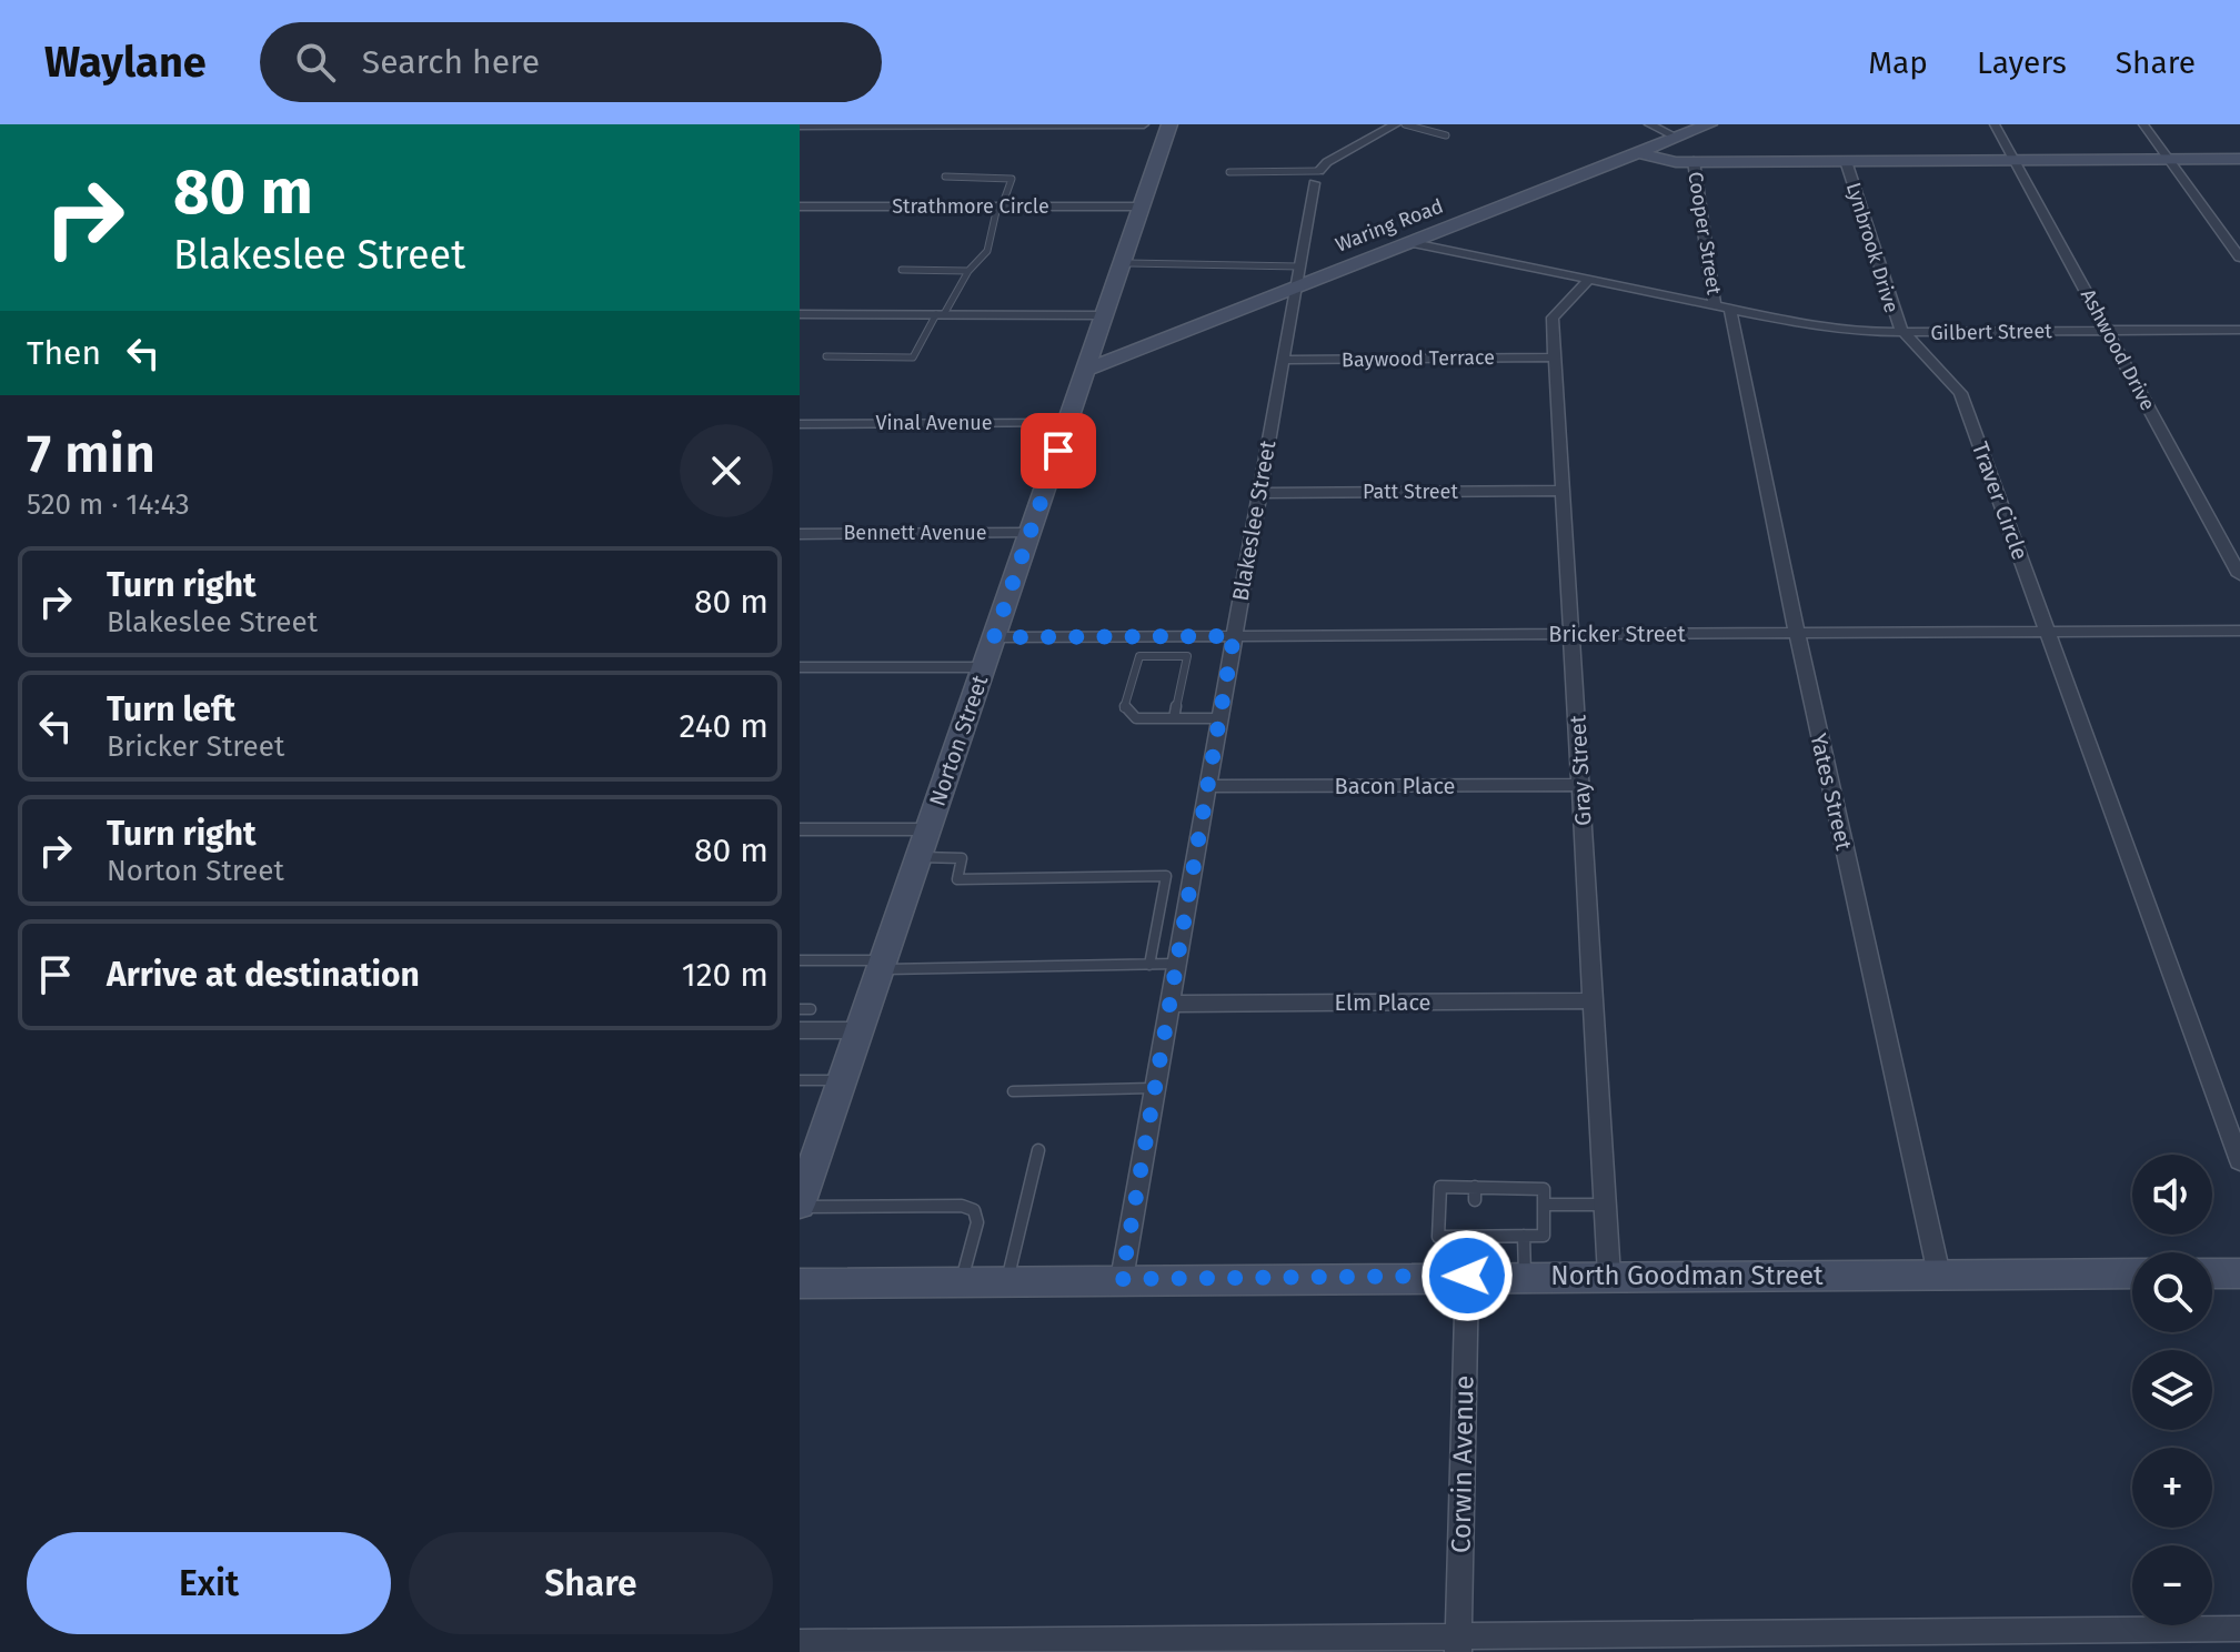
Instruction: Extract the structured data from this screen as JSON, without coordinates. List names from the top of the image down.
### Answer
{
  "streets": {
    "main road": ["Waring Road", "Norton Street", "North Goodman Street"],
    "street": [
      "Strathmore Circle",
      "Cooper Street",
      "Lynbrook Drive",
      "Gilbert Street",
      "Ashwood Drive",
      "Baywood Terrace",
      "Vinal Avenue",
      "Patt Street",
      "Traver Circle",
      "Blakeslee Street",
      "Bennett Avenue",
      "Bricker Street",
      "Gray Street",
      "Bacon Place",
      "Yates Street",
      "Elm Place",
      "Corwin Avenue"
    ]
  },
  "crossings": [
    ["Strathmore Circle", "Norton Street"],
    ["Waring Road", "Blakeslee Street"],
    ["Waring Road", "Norton Street"],
    ["Cooper Street", "Yates Street"],
    ["Lynbrook Drive", "Gilbert Street"],
    ["Lynbrook Drive", "Traver Circle"],
    ["Gilbert Street", "Ashwood Drive"],
    ["Gilbert Street", "Traver Circle"],
    ["Baywood Terrace", "Blakeslee Street"],
    ["Baywood Terrace", "Gray Street"],
    ["Vinal Avenue", "Norton Street"],
    ["Patt Street", "Blakeslee Street"],
    ["Patt Street", "Gray Street"],
    ["Traver Circle", "Bricker Street"],
    ["Blakeslee Street", "Bricker Street"],
    ["Blakeslee Street", "Bacon Place"],
    ["Blakeslee Street", "Elm Place"],
    ["Blakeslee Street", "North Goodman Street"],
    ["Bennett Avenue", "Norton Street"],
    ["Bricker Street", "Norton Street"],
    ["Bricker Street", "Gray Street"],
    ["Bricker Street", "Yates Street"],
    ["Gray Street", "Bacon Place"],
    ["Gray Street", "Elm Place"],
    ["Gray Street", "North Goodman Street"],
    ["Yates Street", "North Goodman Street"],
    ["North Goodman Street", "Corwin Avenue"]
  ],
  "page": {
    "header": "Waylane",
    "search": "Search here",
    "nav": ["Map", "Layers", "Share"],
    "turn": ["80 m", "Blakeslee Street"],
    "then": "Then",
    "heading": ["7 min", "520 m · 14:43"],
    "list": [
      {
        "name": "Turn right",
        "note": "Blakeslee Street",
        "value": "80 m"
      },
      {
        "name": "Turn left",
        "note": "Bricker Street",
        "value": "240 m"
      },
      {
        "name": "Turn right",
        "note": "Norton Street",
        "value": "80 m"
      },
      {
        "name": "Arrive at destination",
        "value": "120 m"
      }
    ],
    "map_buttons": ["+", "−"],
    "buttons": ["Exit", "Share"]
  }
}
